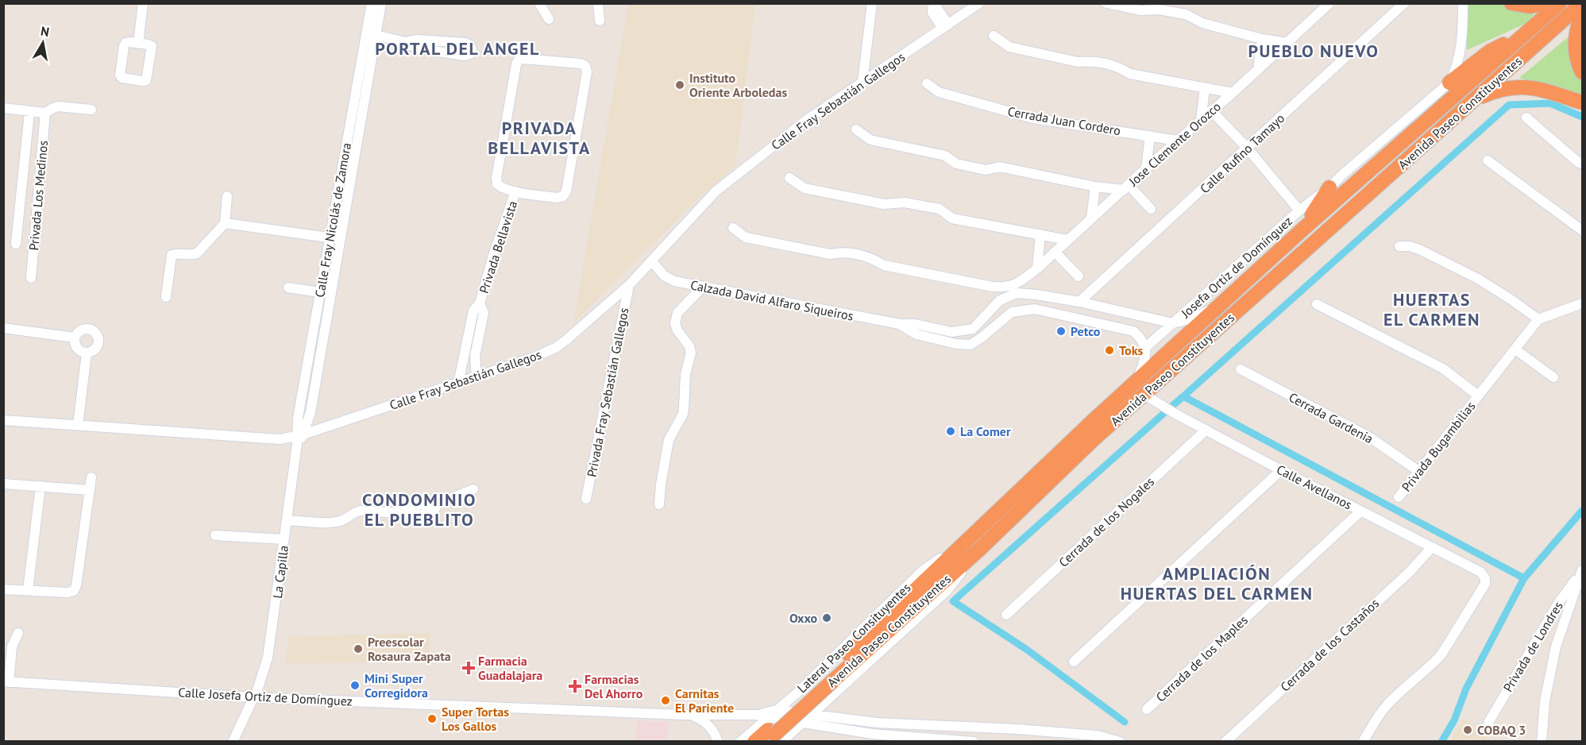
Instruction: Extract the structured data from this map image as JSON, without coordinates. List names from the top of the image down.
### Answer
{
  "streets": {
    "highway": ["Avenida Paseo Constituyentes"],
    "street": [
      "Calle Fray Sebastián Gallegos",
      "Cerrada Juan Cordero",
      "Jose Clemente Orozco",
      "Calle Rufino Tamayo",
      "Privada Los Medinos",
      "Calle Fray Nicolás de Zamora",
      "Privada Bellavista",
      "Josefa Ortiz de Domínguez",
      "Calzada David Alfaro Siqueiros",
      "Privada Fray Sebastián Gallegos",
      "Cerrada Gardenia",
      "Privada Bugambilias",
      "Calle Avellanos",
      "Cerrada de los Nogales",
      "La Capilla",
      "Lateral Paseo Consituyentes",
      "Cerrada de los Castaños",
      "Privada de Londres",
      "Cerrada de los Maples",
      "Calle Josefa Ortiz de Domínguez"
    ]
  },
  "crossings": [
    ["Calle Fray Sebastián Gallegos", "Calle Fray Nicolás de Zamora"],
    ["Calle Fray Sebastián Gallegos", "Privada Bellavista"],
    ["Calle Fray Sebastián Gallegos", "Calzada David Alfaro Siqueiros"],
    ["Calle Fray Sebastián Gallegos", "Privada Fray Sebastián Gallegos"],
    ["Calle Fray Sebastián Gallegos", "La Capilla"],
    ["Avenida Paseo Constituyentes", "Calzada David Alfaro Siqueiros"],
    ["Avenida Paseo Constituyentes", "Calle Avellanos"],
    ["Avenida Paseo Constituyentes", "Lateral Paseo Consituyentes"],
    ["Cerrada Juan Cordero", "Jose Clemente Orozco"],
    ["Calle Rufino Tamayo", "Calzada David Alfaro Siqueiros"],
    ["Calle Fray Nicolás de Zamora", "La Capilla"],
    ["Josefa Ortiz de Domínguez", "Calzada David Alfaro Siqueiros"],
    ["Cerrada Gardenia", "Privada Bugambilias"],
    ["Calle Avellanos", "Cerrada de los Nogales"],
    ["Calle Avellanos", "Cerrada de los Castaños"],
    ["Calle Avellanos", "Cerrada de los Maples"],
    ["La Capilla", "Calle Josefa Ortiz de Domínguez"],
    ["Lateral Paseo Consituyentes", "Calle Josefa Ortiz de Domínguez"]
  ],
  "districts": [
    "PORTAL DEL ANGEL",
    "PUEBLO NUEVO",
    "PRIVADA BELLAVISTA",
    "HUERTAS EL CARMEN",
    "CONDOMINIO EL PUEBLITO",
    "AMPLIACIÓN HUERTAS DEL CARMEN"
  ],
  "places": {
    "other": [
      "Instituto Oriente Arboledas",
      "Petco",
      "Toks",
      "La Comer",
      "Oxxo",
      "Preescolar Rosaura Zapata",
      "Mini Super Corregidora",
      "Carnitas El Pariente",
      "Super Tortas Los Gallos",
      "COBAQ 3"
    ],
    "health": ["Farmacia Guadalajara", "Farmacias Del Ahorro"]
  },
  "north": "top"
}
